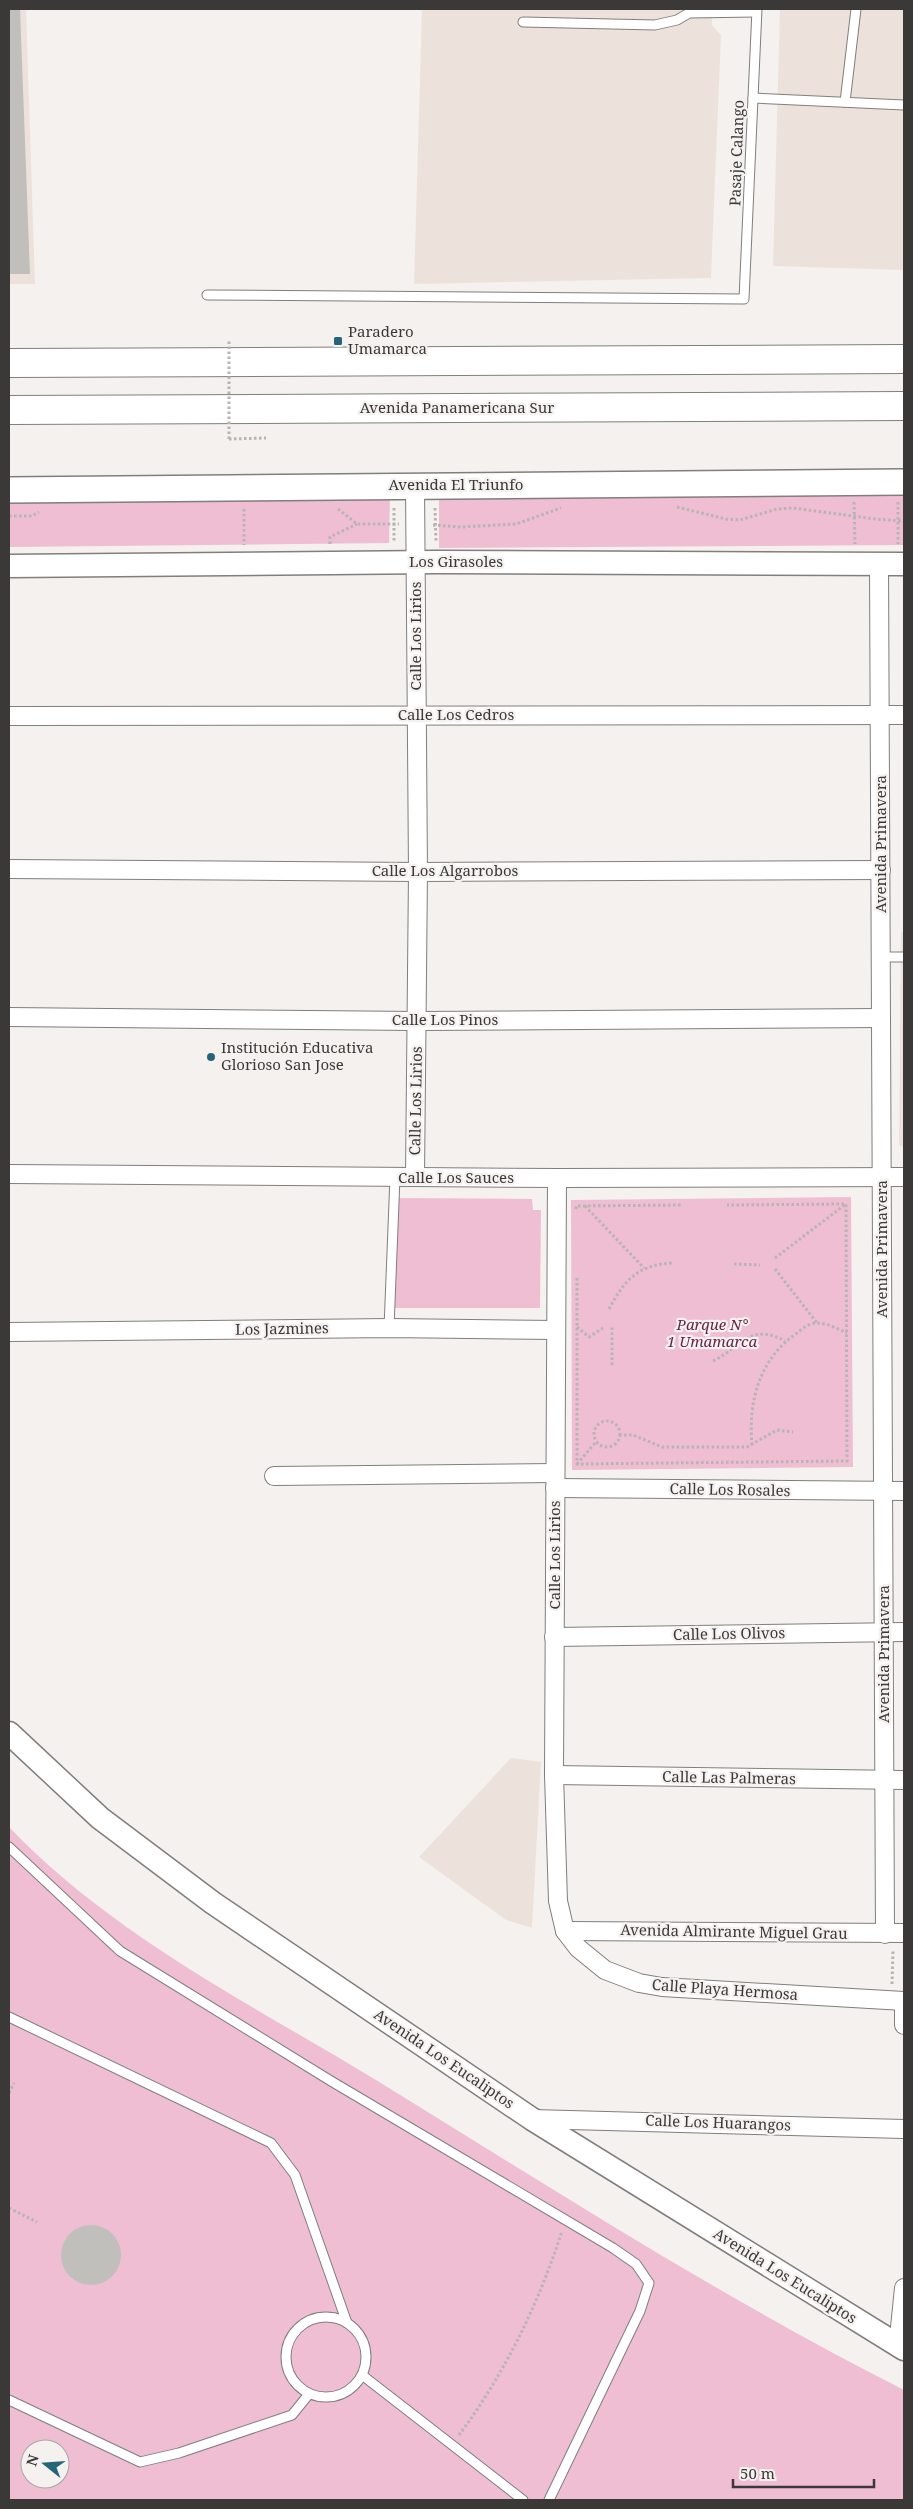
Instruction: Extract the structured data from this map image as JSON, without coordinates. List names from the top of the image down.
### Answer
{
  "streets": {
    "highway": ["Avenida Panamericana Sur"],
    "main road": ["Avenida El Triunfo"],
    "street": [
      "Los Girasoles",
      "Calle Los Lirios",
      "Calle Los Cedros",
      "Avenida Primavera",
      "Calle Los Algarrobos",
      "Calle Los Pinos",
      "Calle Los Sauces",
      "Los Jazmines",
      "Calle Los Rosales",
      "Calle Los Olivos",
      "Calle Las Palmeras",
      "Avenida Almirante Miguel Grau",
      "Calle Playa Hermosa",
      "Avenida Los Eucaliptos",
      "Calle Los Huarangos"
    ],
    "lane": ["Pasaje Calango"]
  },
  "crossings": [
    ["Avenida El Triunfo", "Calle Los Lirios"],
    ["Los Girasoles", "Calle Los Lirios"],
    ["Los Girasoles", "Avenida Primavera"],
    ["Calle Los Lirios", "Calle Los Cedros"],
    ["Calle Los Lirios", "Calle Los Algarrobos"],
    ["Calle Los Lirios", "Calle Los Pinos"],
    ["Calle Los Lirios", "Calle Los Sauces"],
    ["Calle Los Lirios", "Los Jazmines"],
    ["Calle Los Lirios", "Calle Los Rosales"],
    ["Calle Los Lirios", "Calle Los Olivos"],
    ["Calle Los Lirios", "Calle Las Palmeras"],
    ["Calle Los Lirios", "Avenida Almirante Miguel Grau"],
    ["Calle Los Lirios", "Calle Playa Hermosa"],
    ["Calle Los Cedros", "Avenida Primavera"],
    ["Avenida Primavera", "Calle Los Algarrobos"],
    ["Avenida Primavera", "Calle Los Pinos"],
    ["Avenida Primavera", "Calle Los Sauces"],
    ["Avenida Primavera", "Calle Los Rosales"],
    ["Avenida Primavera", "Calle Los Olivos"],
    ["Avenida Primavera", "Calle Las Palmeras"],
    ["Avenida Primavera", "Avenida Almirante Miguel Grau"],
    ["Avenida Almirante Miguel Grau", "Calle Playa Hermosa"],
    ["Avenida Los Eucaliptos", "Calle Los Huarangos"]
  ],
  "parks": ["Parque N° 1 Umamarca"],
  "places": {
    "transit": ["Paradero Umamarca"],
    "other": ["Institución Educativa Glorioso San Jose"]
  },
  "scale_bar": "50 m",
  "north": "left"
}
